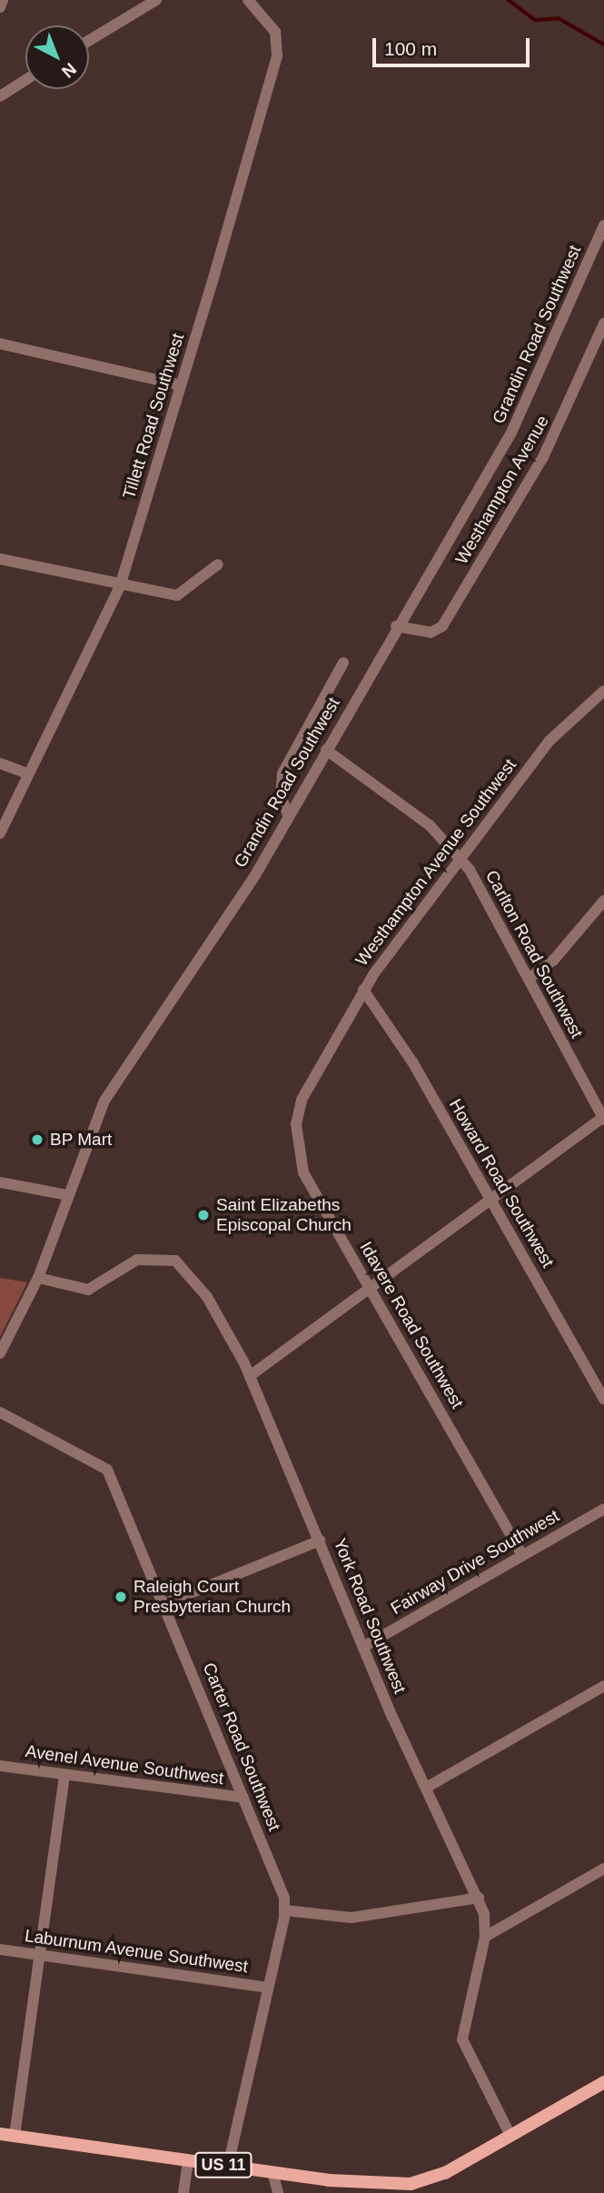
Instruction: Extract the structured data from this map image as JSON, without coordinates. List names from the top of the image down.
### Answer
{
  "streets": {
    "main road": ["US 11"],
    "street": [
      "Grandin Road Southwest",
      "Tillett Road Southwest",
      "Westhampton Avenue",
      "Westhampton Avenue Southwest",
      "Carlton Road Southwest",
      "Howard Road Southwest",
      "Idavere Road Southwest",
      "Fairway Drive Southwest",
      "York Road Southwest",
      "Carter Road Southwest",
      "Avenel Avenue Southwest",
      "Laburnum Avenue Southwest"
    ]
  },
  "crossings": [
    ["Grandin Road Southwest", "Westhampton Avenue"],
    ["Grandin Road Southwest", "Carlton Road Southwest"],
    ["Grandin Road Southwest", "York Road Southwest"],
    ["Westhampton Avenue Southwest", "Carlton Road Southwest"],
    ["Westhampton Avenue Southwest", "Howard Road Southwest"],
    ["Westhampton Avenue Southwest", "Idavere Road Southwest"],
    ["Idavere Road Southwest", "Fairway Drive Southwest"],
    ["Fairway Drive Southwest", "York Road Southwest"],
    ["York Road Southwest", "US 11"],
    ["Carter Road Southwest", "Avenel Avenue Southwest"]
  ],
  "places": ["BP Mart", "Saint Elizabeths Episcopal Church", "Raleigh Court Presbyterian Church"],
  "scale_bar": "100 m",
  "north": "bottom right"
}
